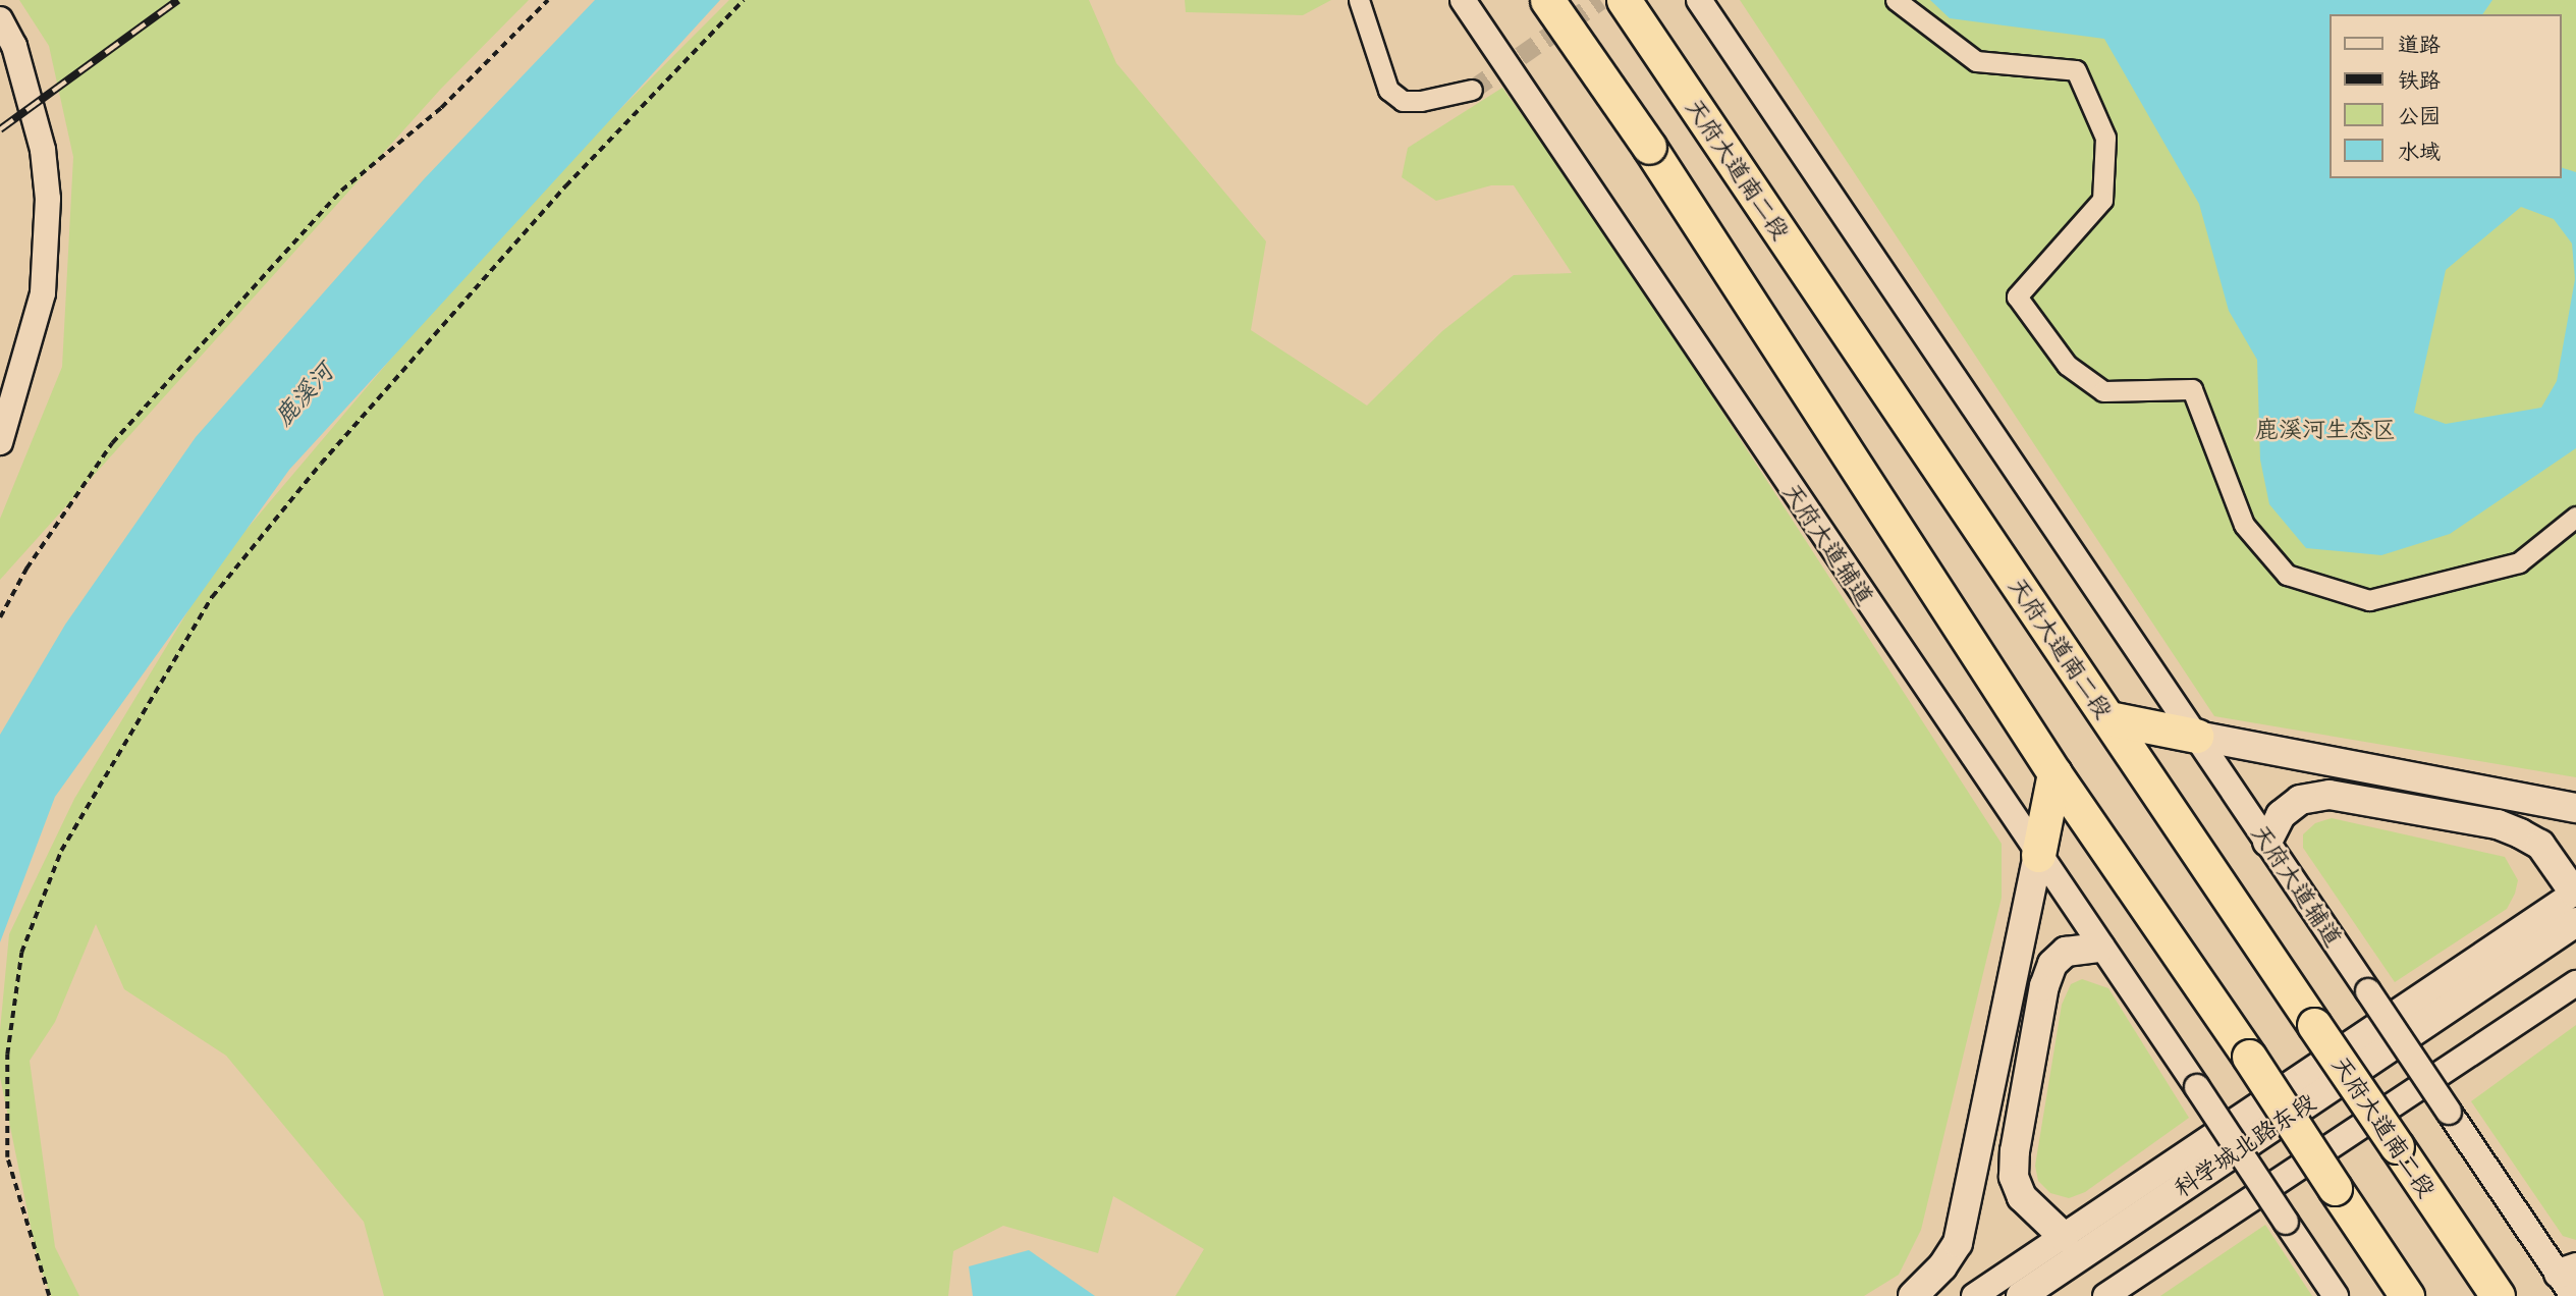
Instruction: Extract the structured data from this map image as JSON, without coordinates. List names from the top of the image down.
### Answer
{
  "streets": {
    "highway": ["天府大道南二段"],
    "main road": ["科学城北路东段"],
    "street": ["天府大道辅道"]
  },
  "water": ["鹿溪河"],
  "parks": ["鹿溪河生态区"],
  "legend": [
    "道路",
    "铁路",
    "公园",
    "水域"
  ]
}
